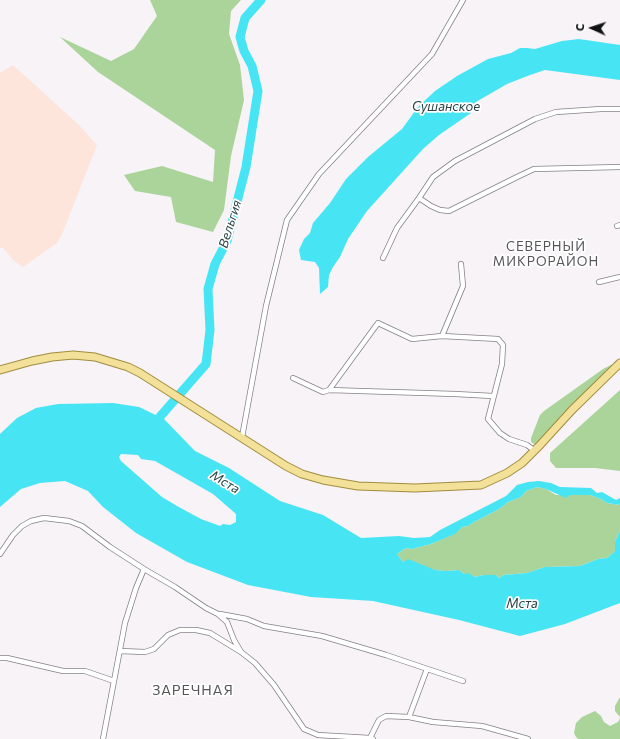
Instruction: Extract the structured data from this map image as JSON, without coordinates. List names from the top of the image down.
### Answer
{
  "districts": ["СЕВЕРНЫЙ МИКРОРАЙОН", "ЗАРЕЧНАЯ"],
  "water": ["Сушанское", "Вельгия", "Мста"],
  "north": "left"
}
